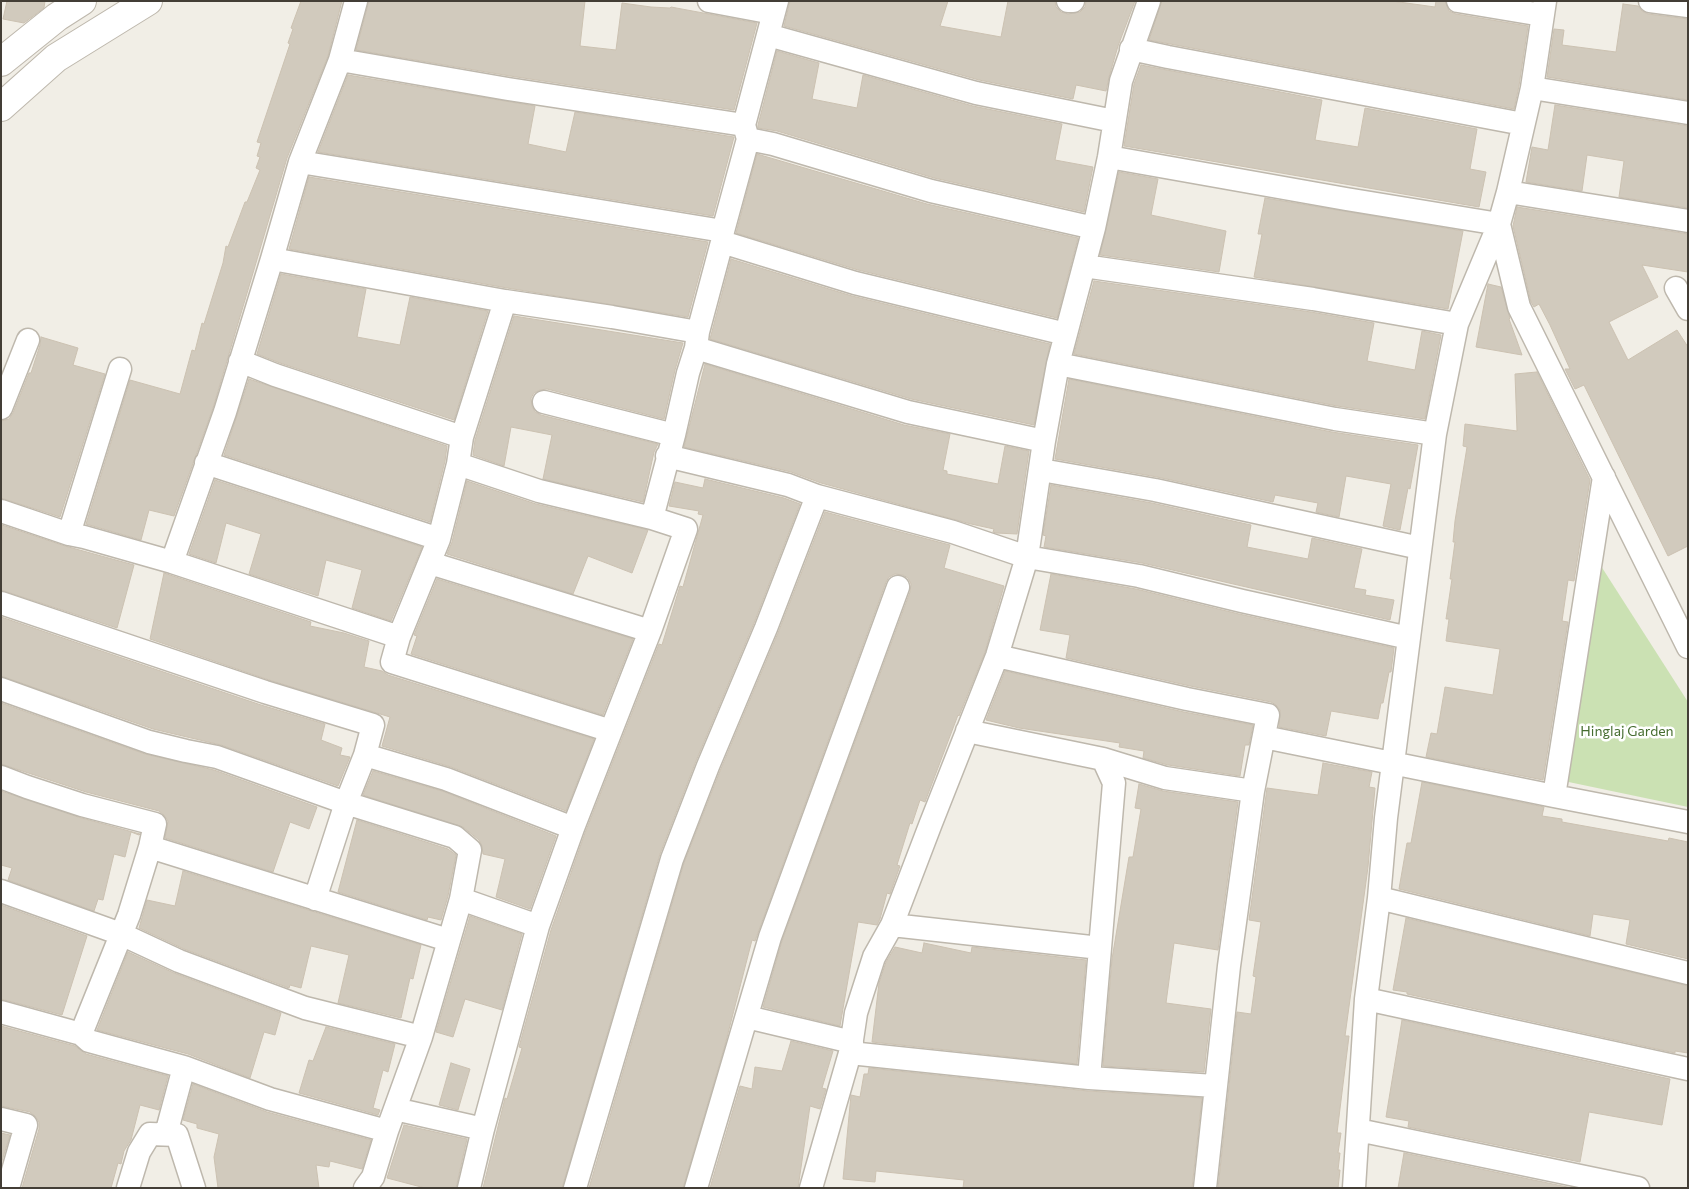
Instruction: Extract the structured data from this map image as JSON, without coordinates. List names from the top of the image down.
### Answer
{
  "parks": ["Hinglaj Garden"]
}
